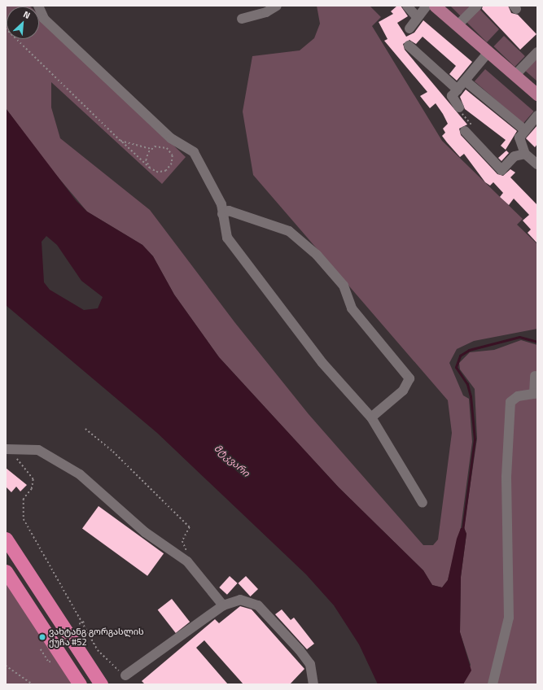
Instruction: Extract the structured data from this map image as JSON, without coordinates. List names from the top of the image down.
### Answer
{
  "water": ["მტკვარი"],
  "places": ["ვახტანგ გორგასლის ქუჩა #52"],
  "north": "top right"
}
